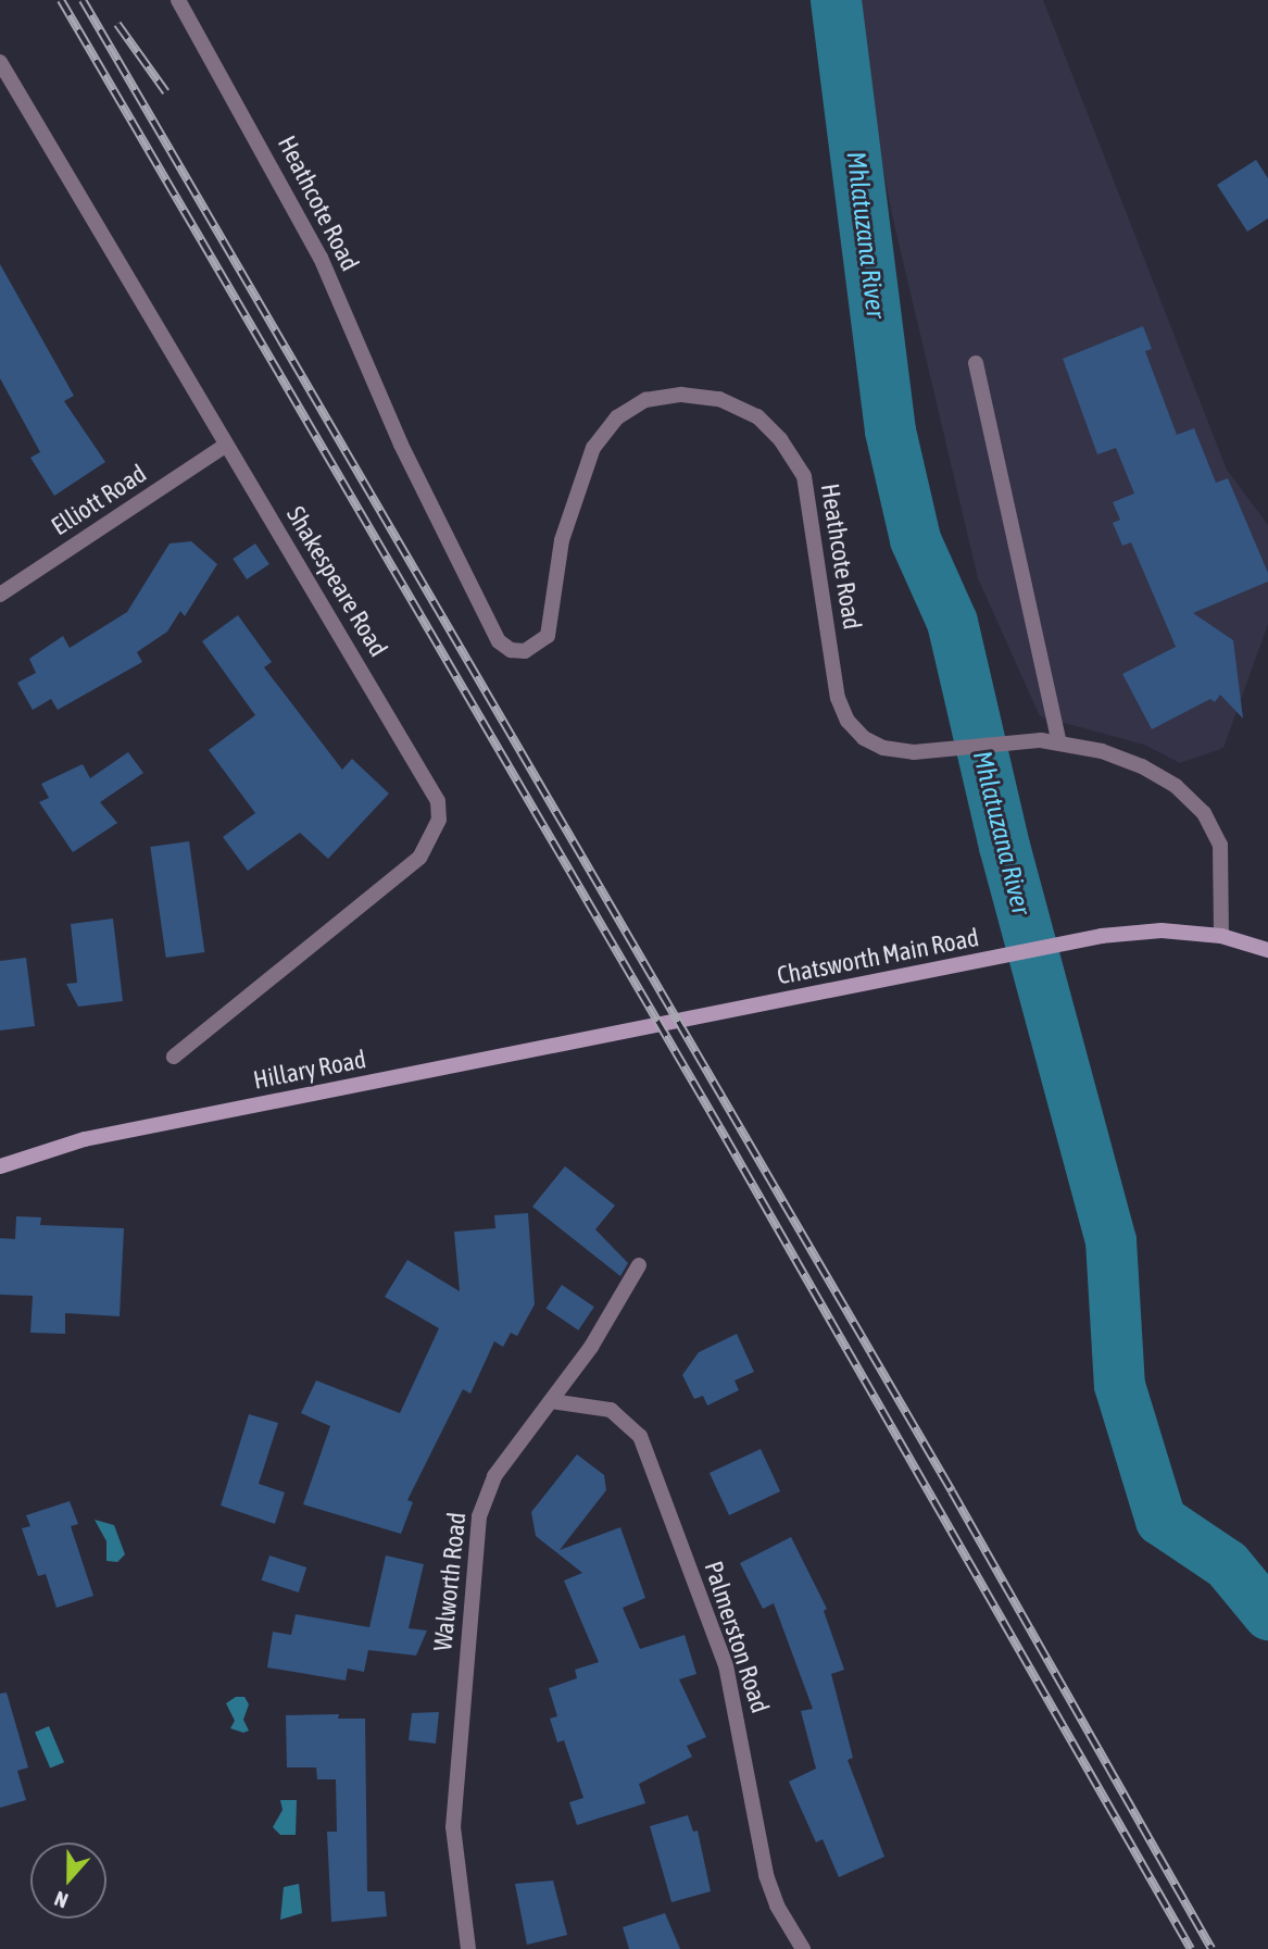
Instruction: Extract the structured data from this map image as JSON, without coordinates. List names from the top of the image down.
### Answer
{
  "streets": {
    "street": [
      "Heathcote Road",
      "Elliott Road",
      "Shakespeare Road",
      "Chatsworth Main Road",
      "Hillary Road",
      "Walworth Road",
      "Palmerston Road"
    ]
  },
  "crossings": [
    ["Heathcote Road", "Chatsworth Main Road"],
    ["Elliott Road", "Shakespeare Road"],
    ["Chatsworth Main Road", "Hillary Road"],
    ["Walworth Road", "Palmerston Road"]
  ],
  "water": ["Mhlatuzana River"],
  "north": "bottom"
}
